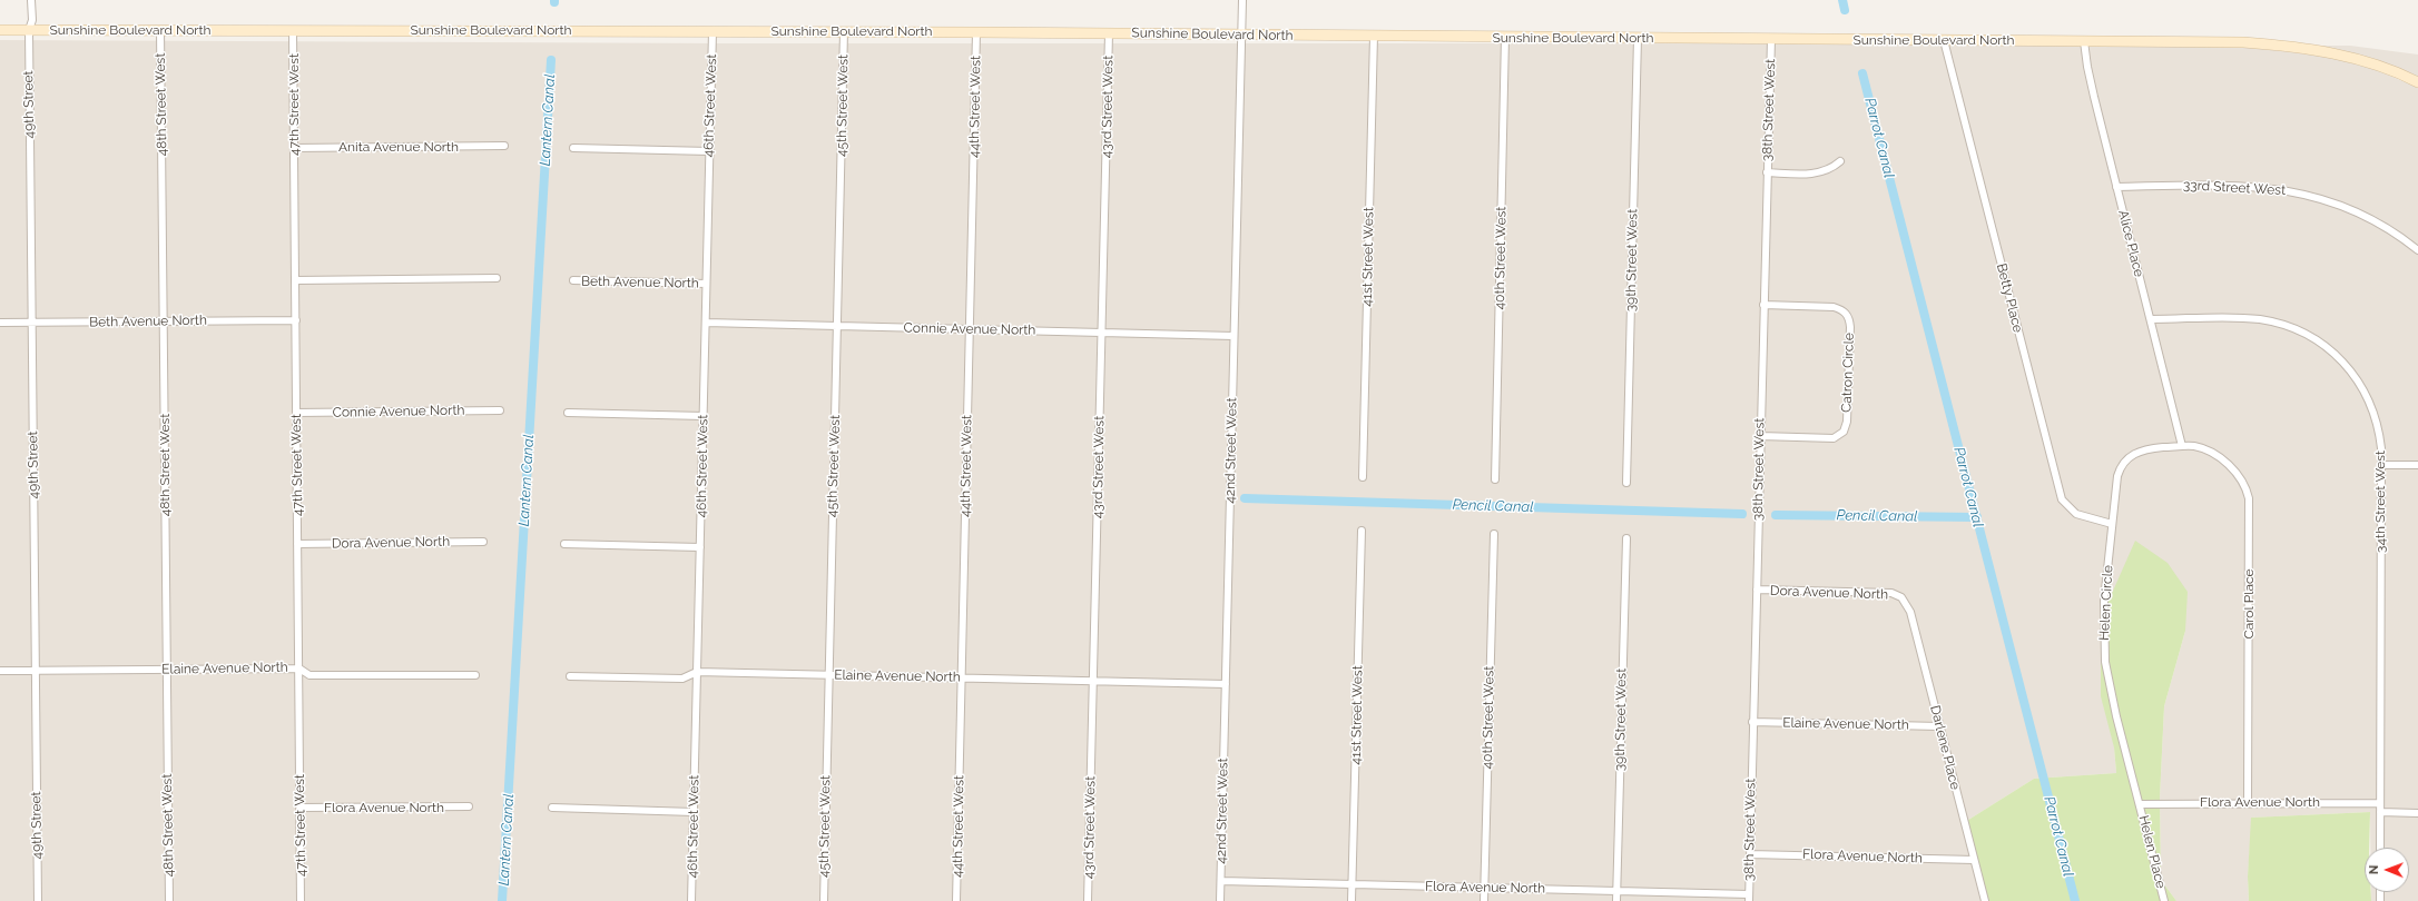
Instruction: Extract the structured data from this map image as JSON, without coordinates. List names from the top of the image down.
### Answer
{
  "streets": {
    "street": [
      "Sunshine Boulevard North",
      "49th Street",
      "48th Street West",
      "47th Street West",
      "46th Street West",
      "45th Street West",
      "44th Street West",
      "43rd Street West",
      "38th Street West",
      "Anita Avenue North",
      "33rd Street West",
      "Alice Place",
      "41st Street West",
      "40th Street West",
      "39th Street West",
      "Beth Avenue North",
      "Betty Place",
      "Connie Avenue North",
      "Catron Circle",
      "42nd Street West",
      "34th Street West",
      "Dora Avenue North",
      "Helen Circle",
      "Carol Place",
      "Elaine Avenue North",
      "Darlene Place",
      "Flora Avenue North",
      "Helen Place"
    ]
  },
  "crossings": [
    ["Sunshine Boulevard North", "49th Street"],
    ["Sunshine Boulevard North", "48th Street West"],
    ["Sunshine Boulevard North", "47th Street West"],
    ["Sunshine Boulevard North", "46th Street West"],
    ["Sunshine Boulevard North", "45th Street West"],
    ["Sunshine Boulevard North", "44th Street West"],
    ["Sunshine Boulevard North", "43rd Street West"],
    ["Sunshine Boulevard North", "38th Street West"],
    ["Sunshine Boulevard North", "Alice Place"],
    ["Sunshine Boulevard North", "41st Street West"],
    ["Sunshine Boulevard North", "40th Street West"],
    ["Sunshine Boulevard North", "39th Street West"],
    ["Sunshine Boulevard North", "Betty Place"],
    ["Sunshine Boulevard North", "42nd Street West"],
    ["49th Street", "Beth Avenue North"],
    ["49th Street", "Elaine Avenue North"],
    ["48th Street West", "Beth Avenue North"],
    ["48th Street West", "Elaine Avenue North"],
    ["47th Street West", "Anita Avenue North"],
    ["47th Street West", "Beth Avenue North"],
    ["47th Street West", "Connie Avenue North"],
    ["47th Street West", "Dora Avenue North"],
    ["47th Street West", "Elaine Avenue North"],
    ["47th Street West", "Flora Avenue North"],
    ["46th Street West", "Beth Avenue North"],
    ["46th Street West", "Connie Avenue North"],
    ["46th Street West", "Elaine Avenue North"],
    ["45th Street West", "Connie Avenue North"],
    ["45th Street West", "Elaine Avenue North"],
    ["44th Street West", "Connie Avenue North"],
    ["44th Street West", "Elaine Avenue North"],
    ["43rd Street West", "Connie Avenue North"],
    ["43rd Street West", "Elaine Avenue North"],
    ["38th Street West", "Catron Circle"],
    ["38th Street West", "Dora Avenue North"],
    ["38th Street West", "Elaine Avenue North"],
    ["38th Street West", "Flora Avenue North"],
    ["33rd Street West", "Alice Place"],
    ["Alice Place", "34th Street West"],
    ["Alice Place", "Helen Circle"],
    ["Alice Place", "Carol Place"],
    ["41st Street West", "Flora Avenue North"],
    ["40th Street West", "Flora Avenue North"],
    ["39th Street West", "Flora Avenue North"],
    ["Betty Place", "Helen Circle"],
    ["Connie Avenue North", "42nd Street West"],
    ["42nd Street West", "Elaine Avenue North"],
    ["42nd Street West", "Flora Avenue North"],
    ["34th Street West", "Flora Avenue North"],
    ["Dora Avenue North", "Darlene Place"],
    ["Helen Circle", "Carol Place"],
    ["Helen Circle", "Flora Avenue North"],
    ["Helen Circle", "Helen Place"],
    ["Carol Place", "Flora Avenue North"],
    ["Elaine Avenue North", "Darlene Place"],
    ["Darlene Place", "Flora Avenue North"],
    ["Flora Avenue North", "Helen Place"]
  ],
  "water": ["Lantern Canal", "Parrot Canal", "Pencil Canal"],
  "north": "left"
}
